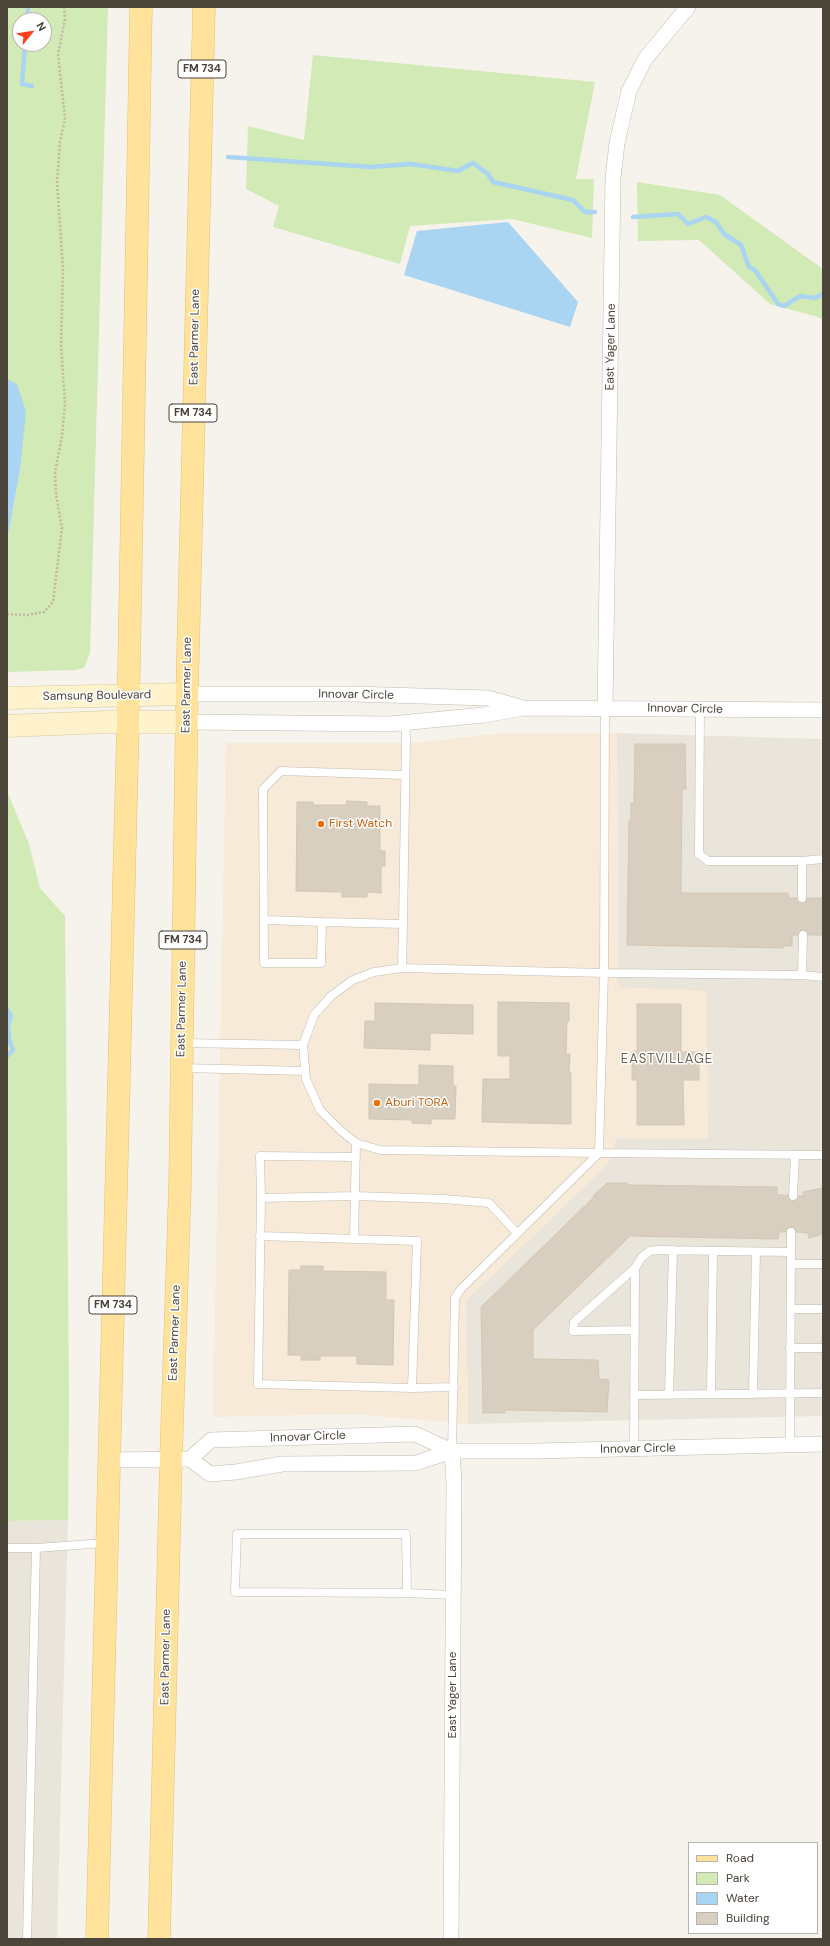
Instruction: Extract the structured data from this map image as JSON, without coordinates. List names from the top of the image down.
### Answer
{
  "streets": {
    "main road": ["FM 734", "East Parmer Lane"],
    "street": ["East Yager Lane", "Innovar Circle", "Samsung Boulevard"]
  },
  "crossings": [
    ["FM 734", "Samsung Boulevard"],
    ["East Parmer Lane", "Innovar Circle"],
    ["East Parmer Lane", "Samsung Boulevard"],
    ["East Yager Lane", "Innovar Circle"],
    ["Innovar Circle", "Samsung Boulevard"]
  ],
  "districts": ["EASTVILLAGE"],
  "places": ["First Watch", "Aburi TORA"],
  "legend": [
    "Road",
    "Park",
    "Water",
    "Building"
  ],
  "north": "top right"
}
